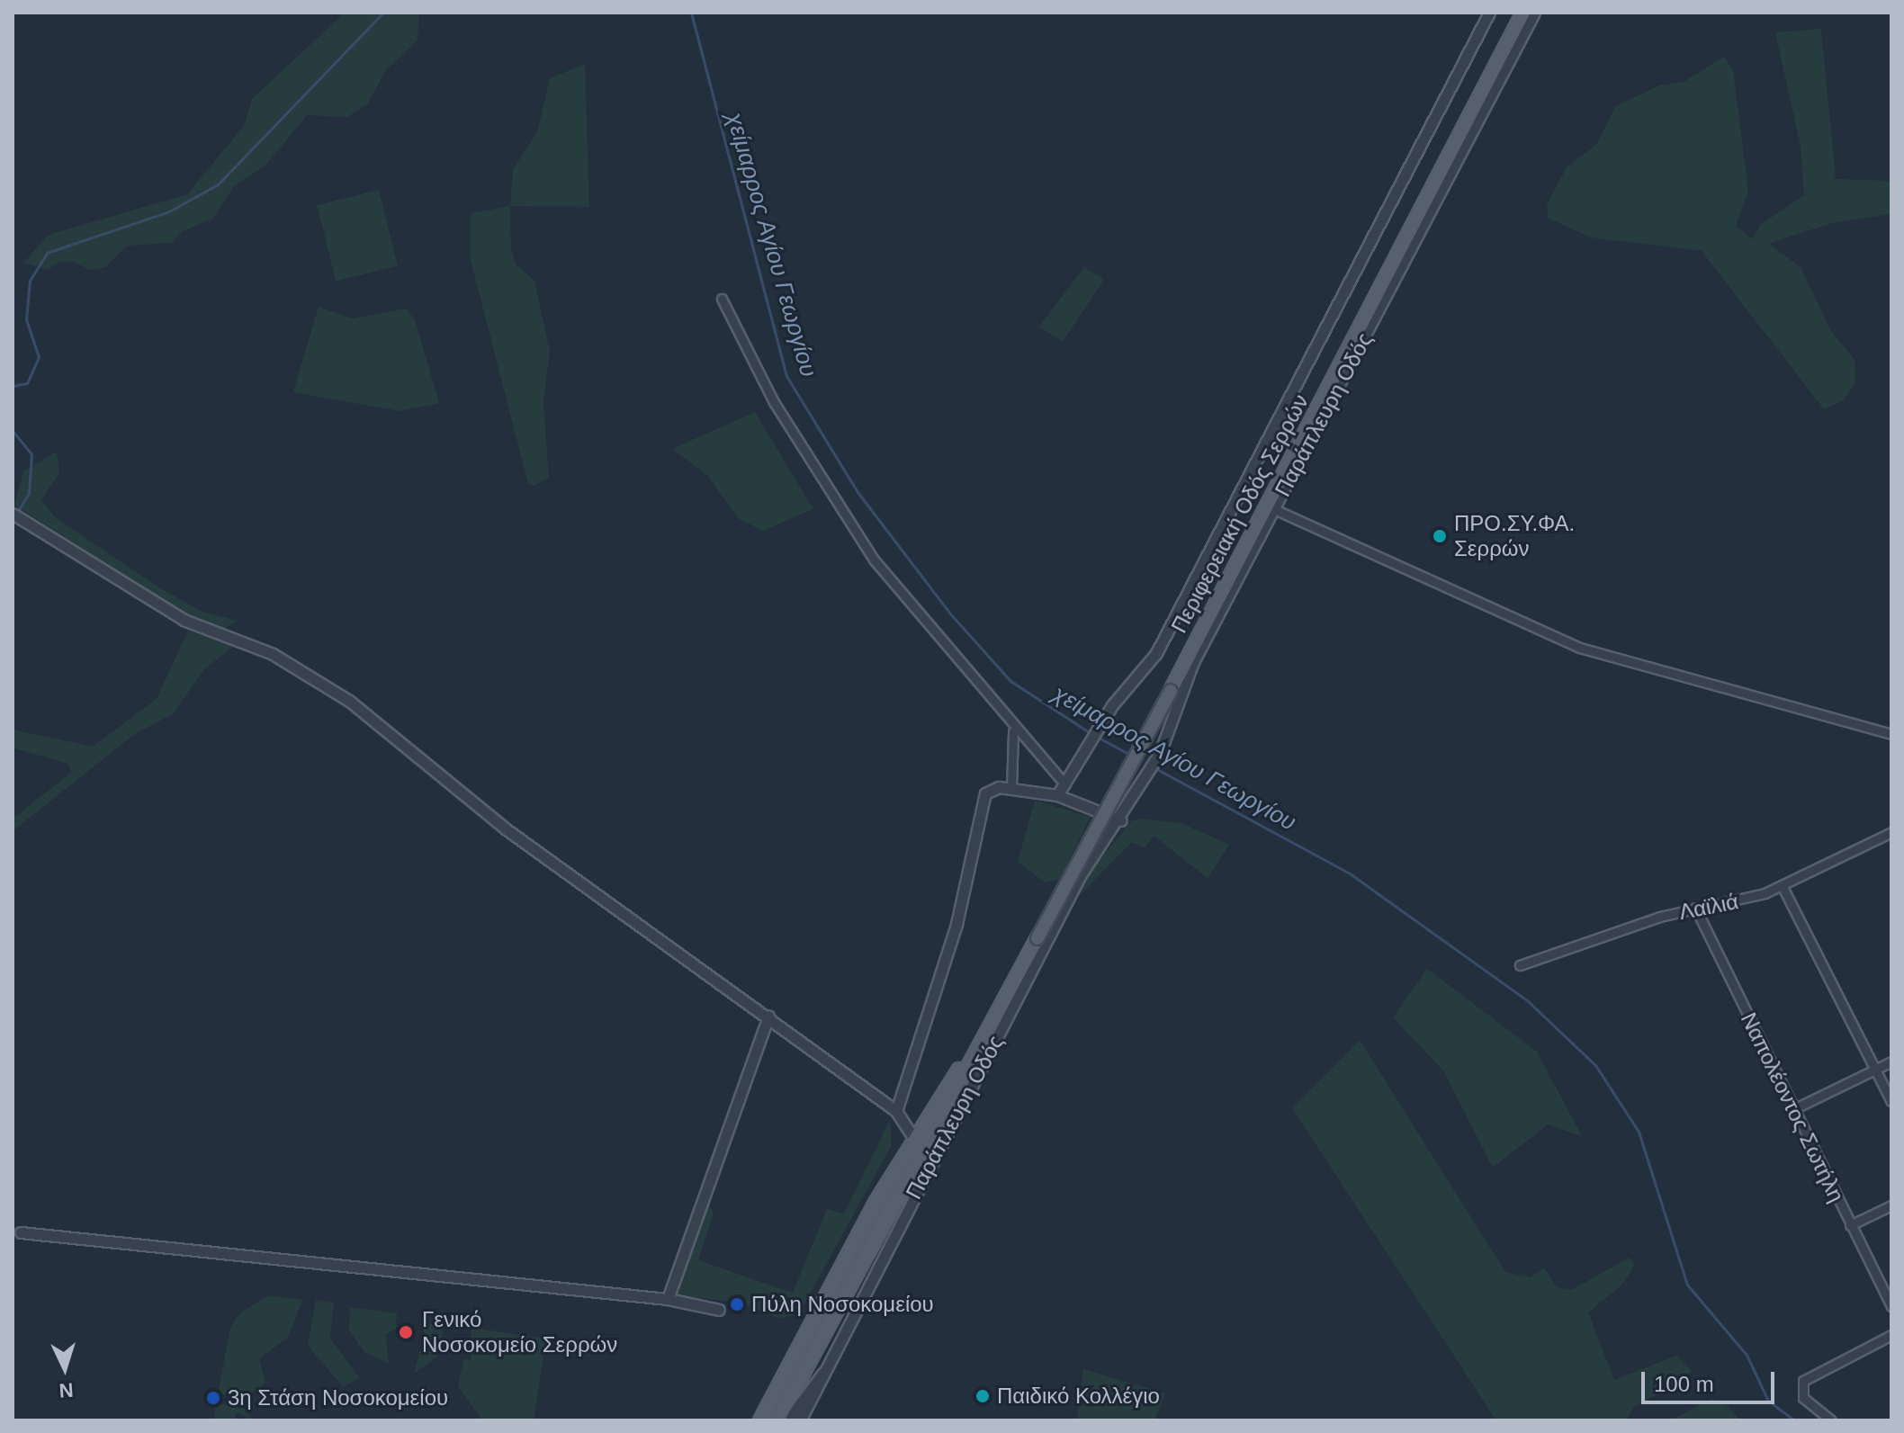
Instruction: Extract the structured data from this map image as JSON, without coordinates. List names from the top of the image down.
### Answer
{
  "streets": {
    "main road": ["Περιφερειακή Οδός Σερρών"],
    "street": ["Παράπλευρη Οδός", "Λαϊλιά", "Ναπολέοντος Σωτήλη"]
  },
  "crossings": [
    ["Παράπλευρη Οδός", "Περιφερειακή Οδός Σερρών"],
    ["Λαϊλιά", "Ναπολέοντος Σωτήλη"]
  ],
  "water": ["χείμαρρος Αγίου Γεωργίου"],
  "places": [
    "ΠΡΟ.ΣΥ.ΦΑ. Σερρών",
    "Πύλη Νοσοκομείου",
    "Γενικό Νοσοκομείο Σερρών",
    "Παιδικό Κολλέγιο",
    "3η Στάση Νοσοκομείου"
  ],
  "scale_bar": "100 m",
  "north": "bottom"
}
